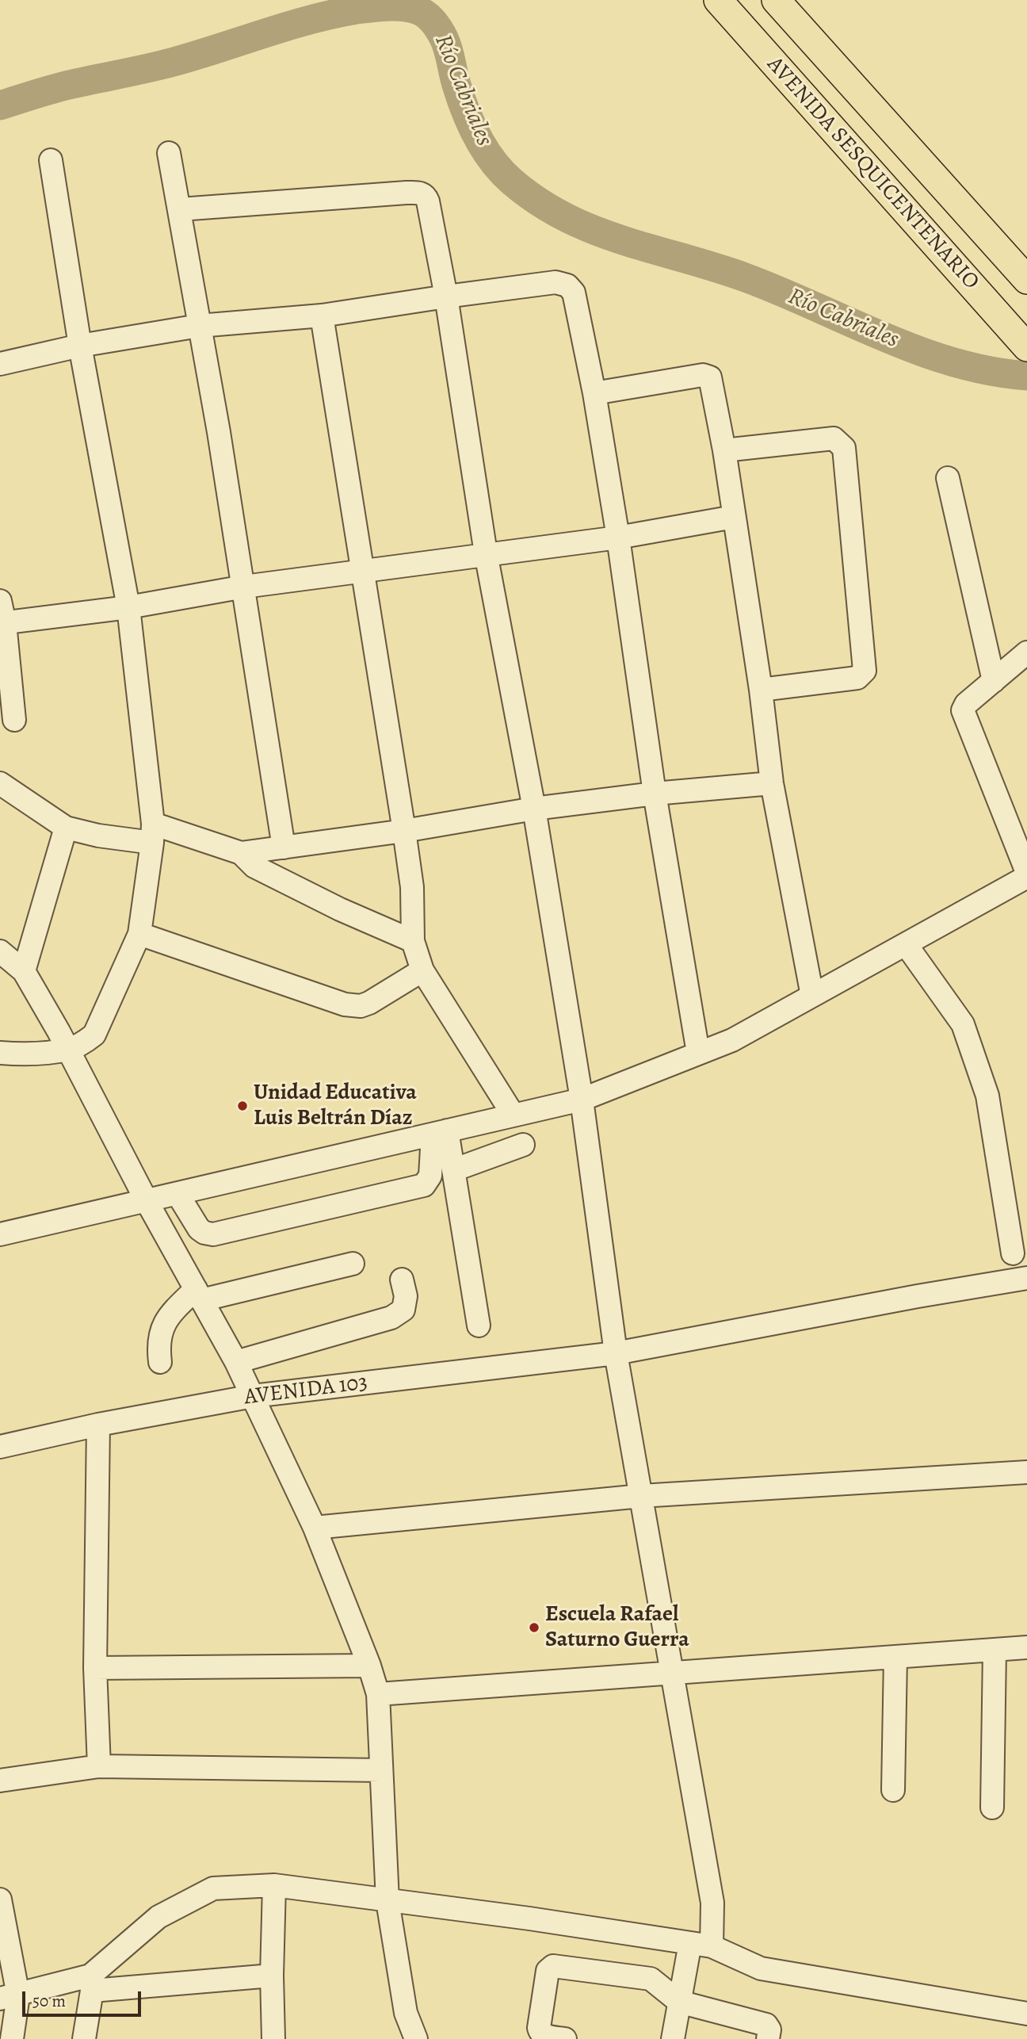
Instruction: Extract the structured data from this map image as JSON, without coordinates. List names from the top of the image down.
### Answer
{
  "streets": {
    "main road": ["AVENIDA SESQUICENTENARIO"],
    "street": ["AVENIDA 103"]
  },
  "water": ["Río Cabriales"],
  "places": ["Unidad Educativa Luis Beltrán Díaz", "Escuela Rafael Saturno Guerra"],
  "scale_bar": "50 m"
}
